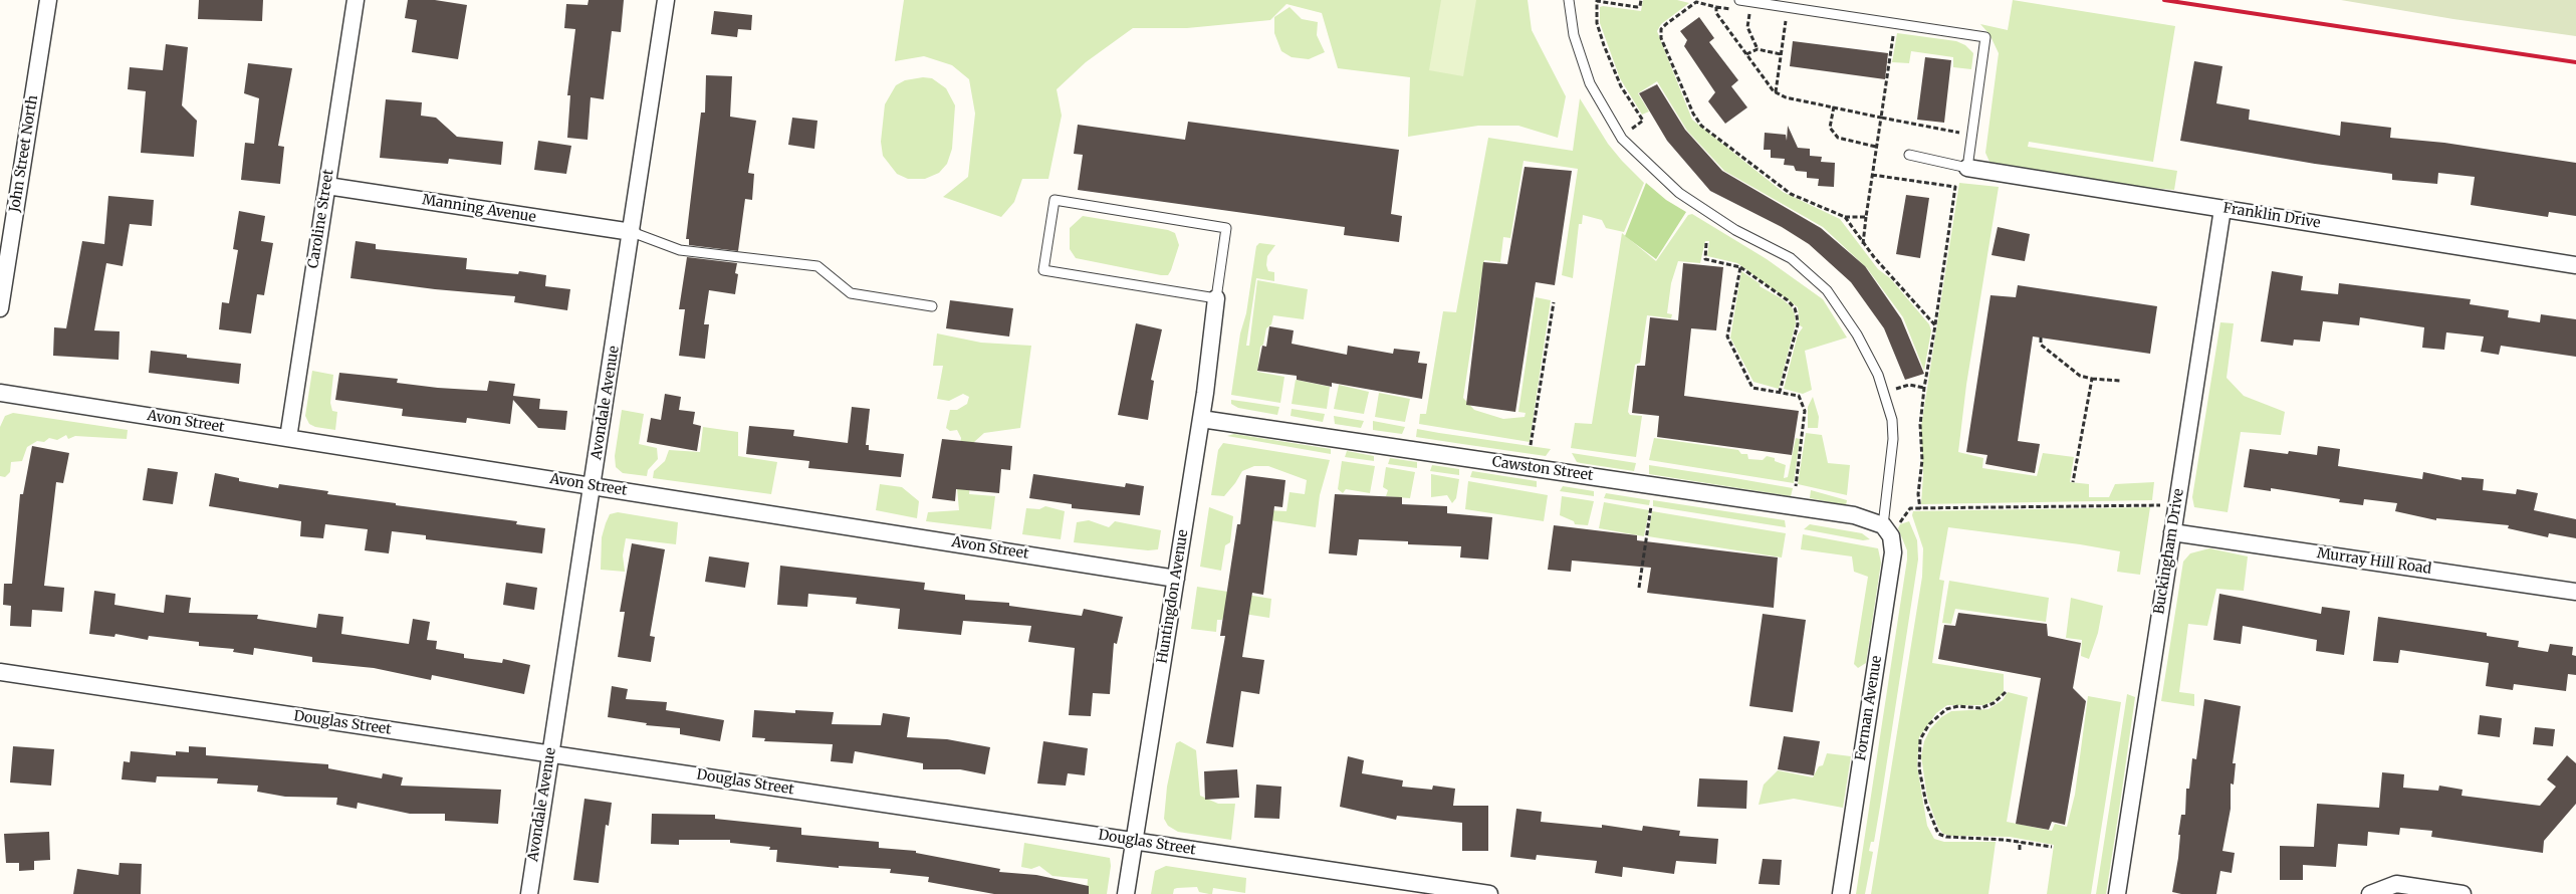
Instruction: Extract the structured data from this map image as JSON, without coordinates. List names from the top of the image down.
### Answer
{
  "streets": {
    "street": [
      "John Street North",
      "Manning Avenue",
      "Franklin Drive",
      "Caroline Street",
      "Avondale Avenue",
      "Avon Street",
      "Cawston Street",
      "Buckingham Drive",
      "Murray Hill Road",
      "Huntingdon Avenue",
      "Forman Avenue",
      "Douglas Street"
    ]
  },
  "crossings": [
    ["Manning Avenue", "Caroline Street"],
    ["Manning Avenue", "Avondale Avenue"],
    ["Franklin Drive", "Buckingham Drive"],
    ["Caroline Street", "Avon Street"],
    ["Avondale Avenue", "Avon Street"],
    ["Avondale Avenue", "Douglas Street"],
    ["Avon Street", "Huntingdon Avenue"],
    ["Cawston Street", "Huntingdon Avenue"],
    ["Cawston Street", "Forman Avenue"],
    ["Buckingham Drive", "Murray Hill Road"],
    ["Huntingdon Avenue", "Douglas Street"]
  ]
}
